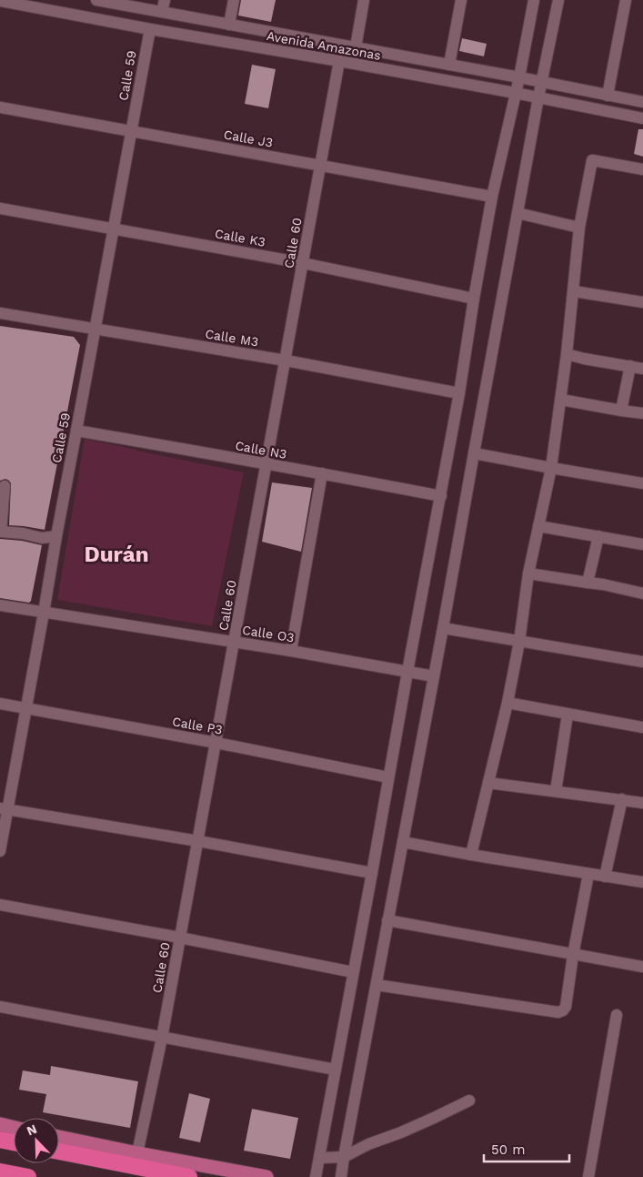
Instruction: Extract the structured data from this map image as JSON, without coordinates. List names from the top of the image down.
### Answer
{
  "streets": {
    "street": [
      "Avenida Amazonas",
      "Calle 59",
      "Calle J3",
      "Calle K3",
      "Calle 60",
      "Calle M3",
      "Calle N3",
      "Calle O3",
      "Calle P3"
    ]
  },
  "crossings": [
    ["Avenida Amazonas", "Calle 59"],
    ["Avenida Amazonas", "Calle 60"],
    ["Calle 59", "Calle J3"],
    ["Calle 59", "Calle K3"],
    ["Calle 59", "Calle M3"],
    ["Calle 59", "Calle N3"],
    ["Calle 59", "Calle O3"],
    ["Calle 59", "Calle P3"],
    ["Calle J3", "Calle 60"],
    ["Calle K3", "Calle 60"],
    ["Calle 60", "Calle M3"],
    ["Calle 60", "Calle N3"],
    ["Calle 60", "Calle O3"],
    ["Calle 60", "Calle P3"]
  ],
  "districts": ["Durán"],
  "scale_bar": "50 m",
  "north": "top left"
}
